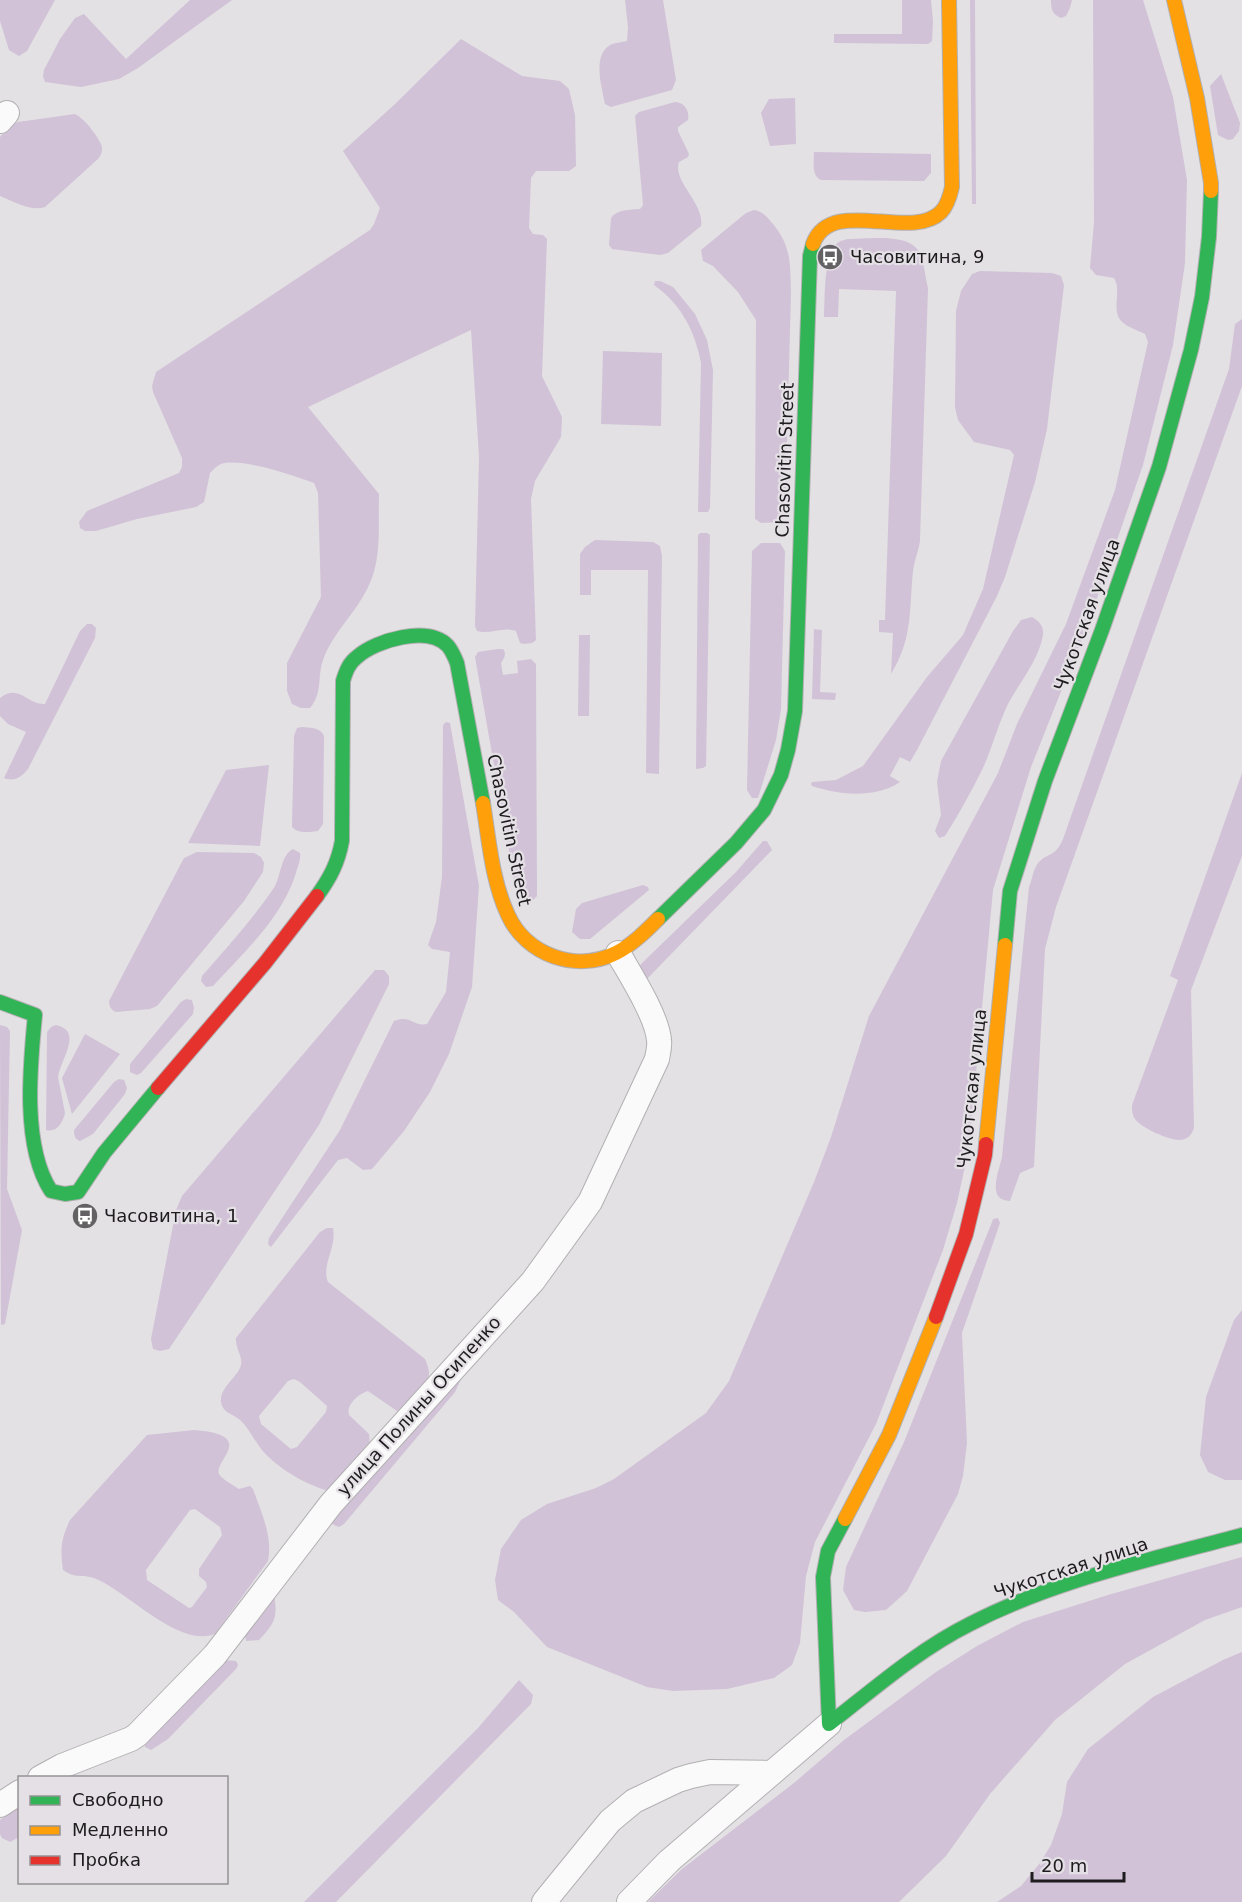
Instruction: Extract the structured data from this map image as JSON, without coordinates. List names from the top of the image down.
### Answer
{
  "streets": {
    "street": ["Chasovitin Street", "Чукотская улица", "улица Полины Осипенко"]
  },
  "crossings": [
    ["Chasovitin Street", "улица Полины Осипенко"]
  ],
  "places": {
    "bus stop": ["Часовитина, 9", "Часовитина, 1"]
  },
  "legend": ["Свободно", "Медленно", "Пробка"],
  "scale_bar": "20 m"
}
